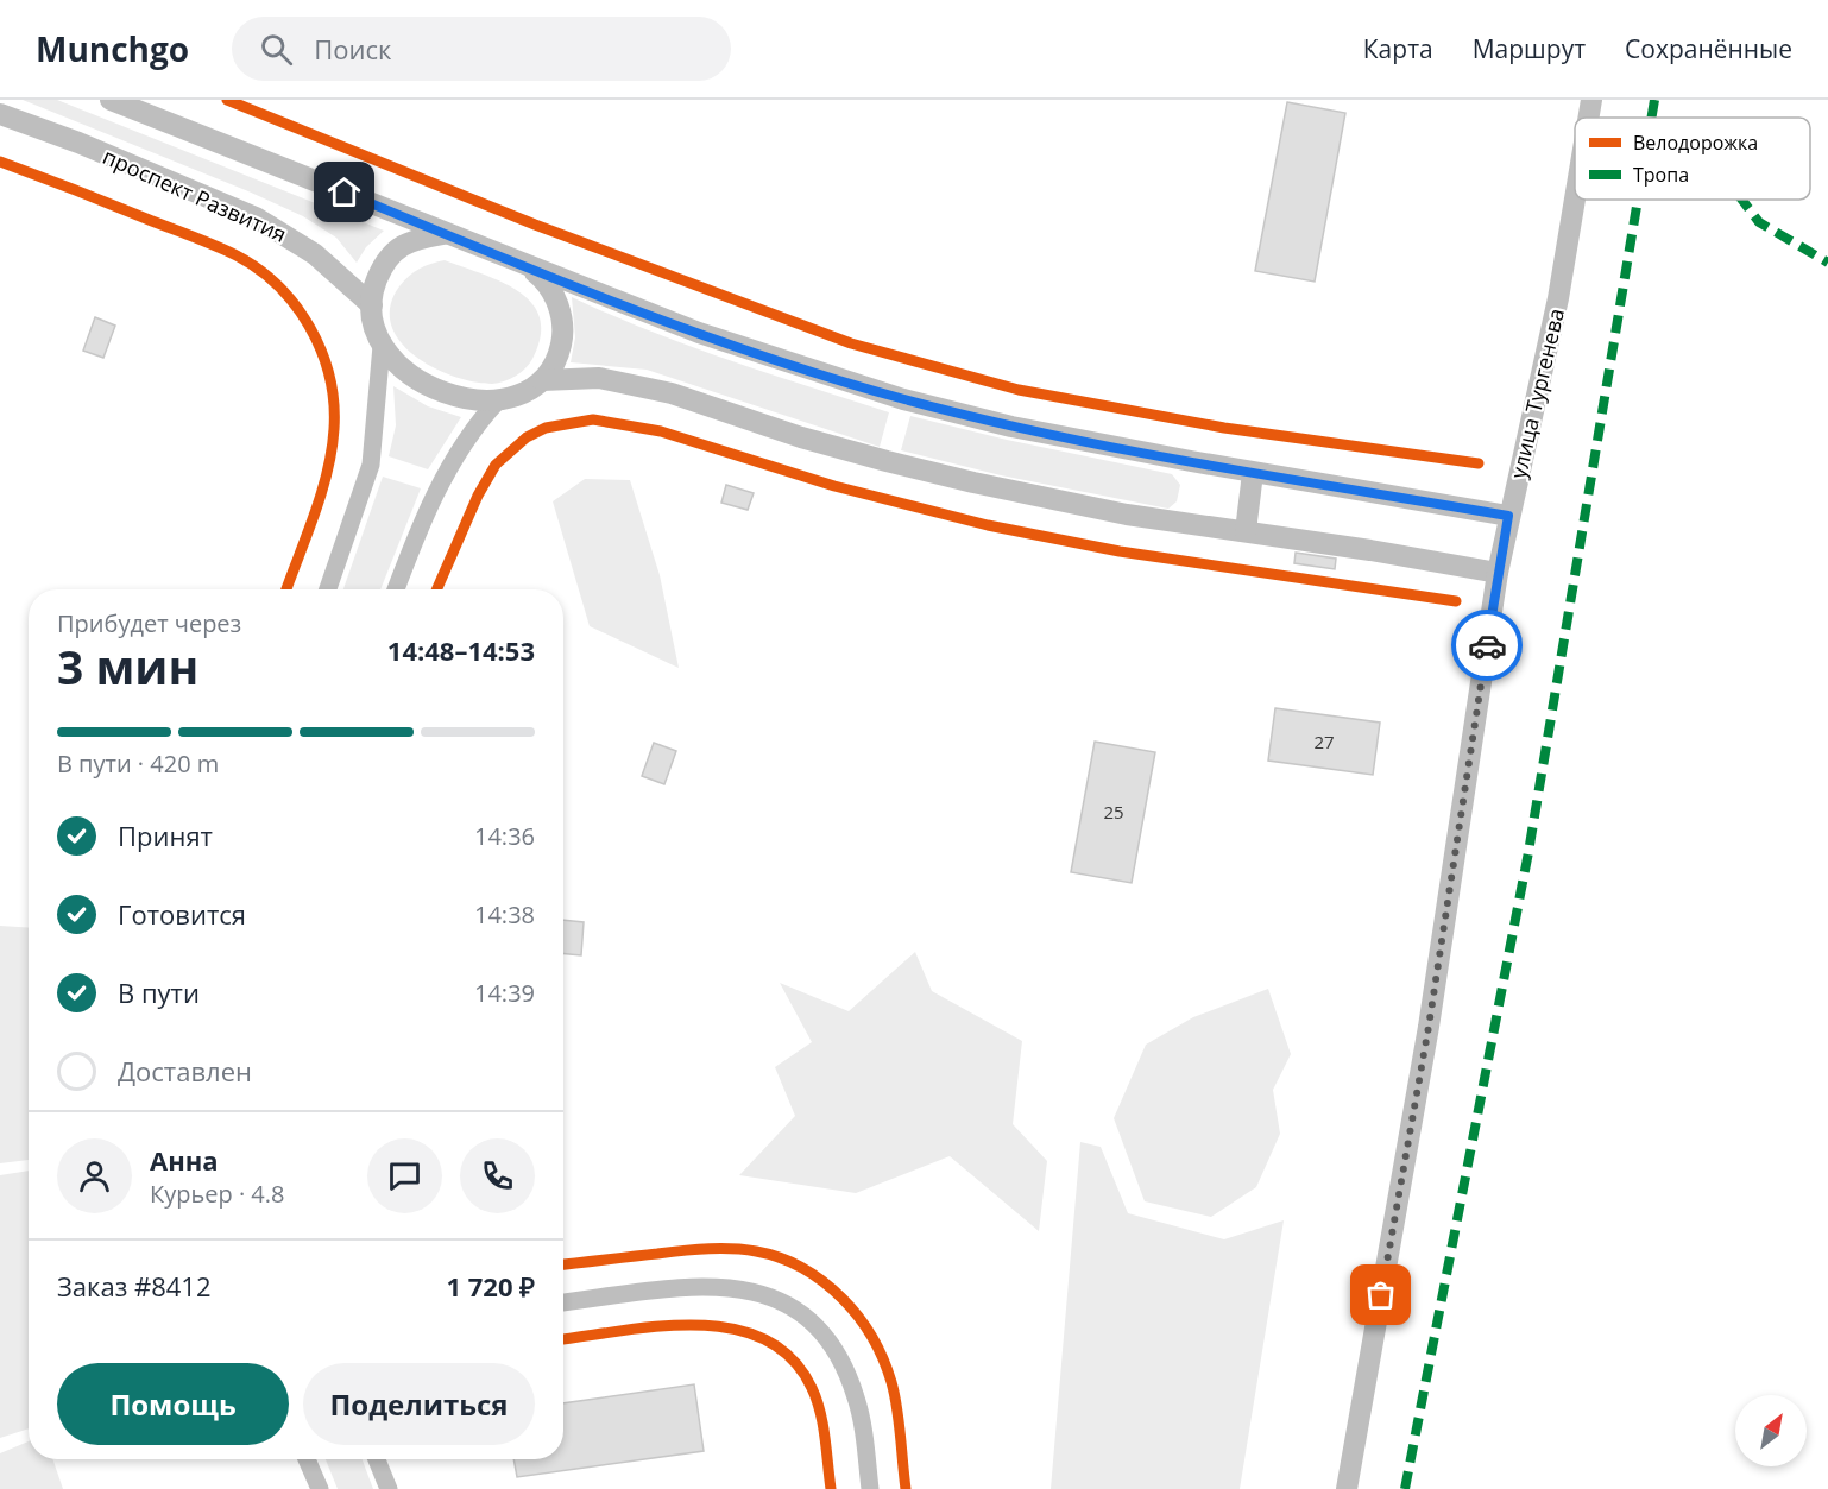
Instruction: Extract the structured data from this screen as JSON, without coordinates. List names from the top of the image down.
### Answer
{
  "streets": {
    "street": ["проспект Развития", "улица Тургенева"]
  },
  "house_numbers": ["27", "25"],
  "legend": ["Велодорожка", "Тропа"],
  "north": "top right",
  "page": {
    "header": "Munchgo",
    "search": "Поиск",
    "nav": ["Карта", "Маршрут", "Сохранённые"],
    "heading": ["3 мин", "Прибудет через", "14:48–14:53"],
    "panel": [
      "Анна",
      "Курьер · 4.8",
      "Заказ #8412",
      "1 720 ₽"
    ],
    "bar": "В пути · 420 m",
    "list": [
      ["Принят", "14:36"],
      ["Готовится", "14:38"],
      ["В пути", "14:39"],
      "Доставлен"
    ],
    "buttons": ["Помощь", "Поделиться"]
  }
}
